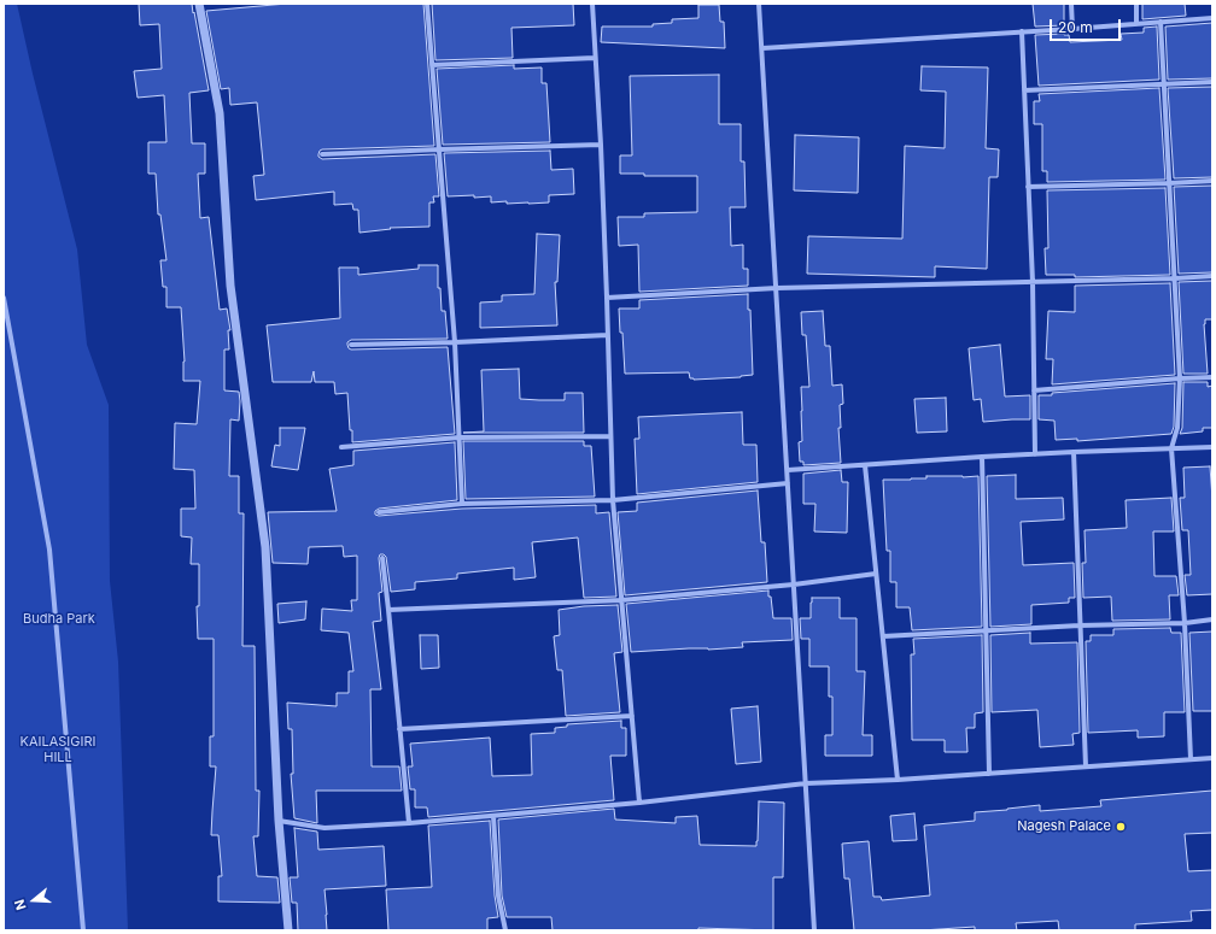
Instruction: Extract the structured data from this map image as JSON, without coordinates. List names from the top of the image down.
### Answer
{
  "parks": ["Budha Park", "KAILASIGIRI HILL"],
  "places": ["Nagesh Palace"],
  "scale_bar": "20 m",
  "north": "left"
}
